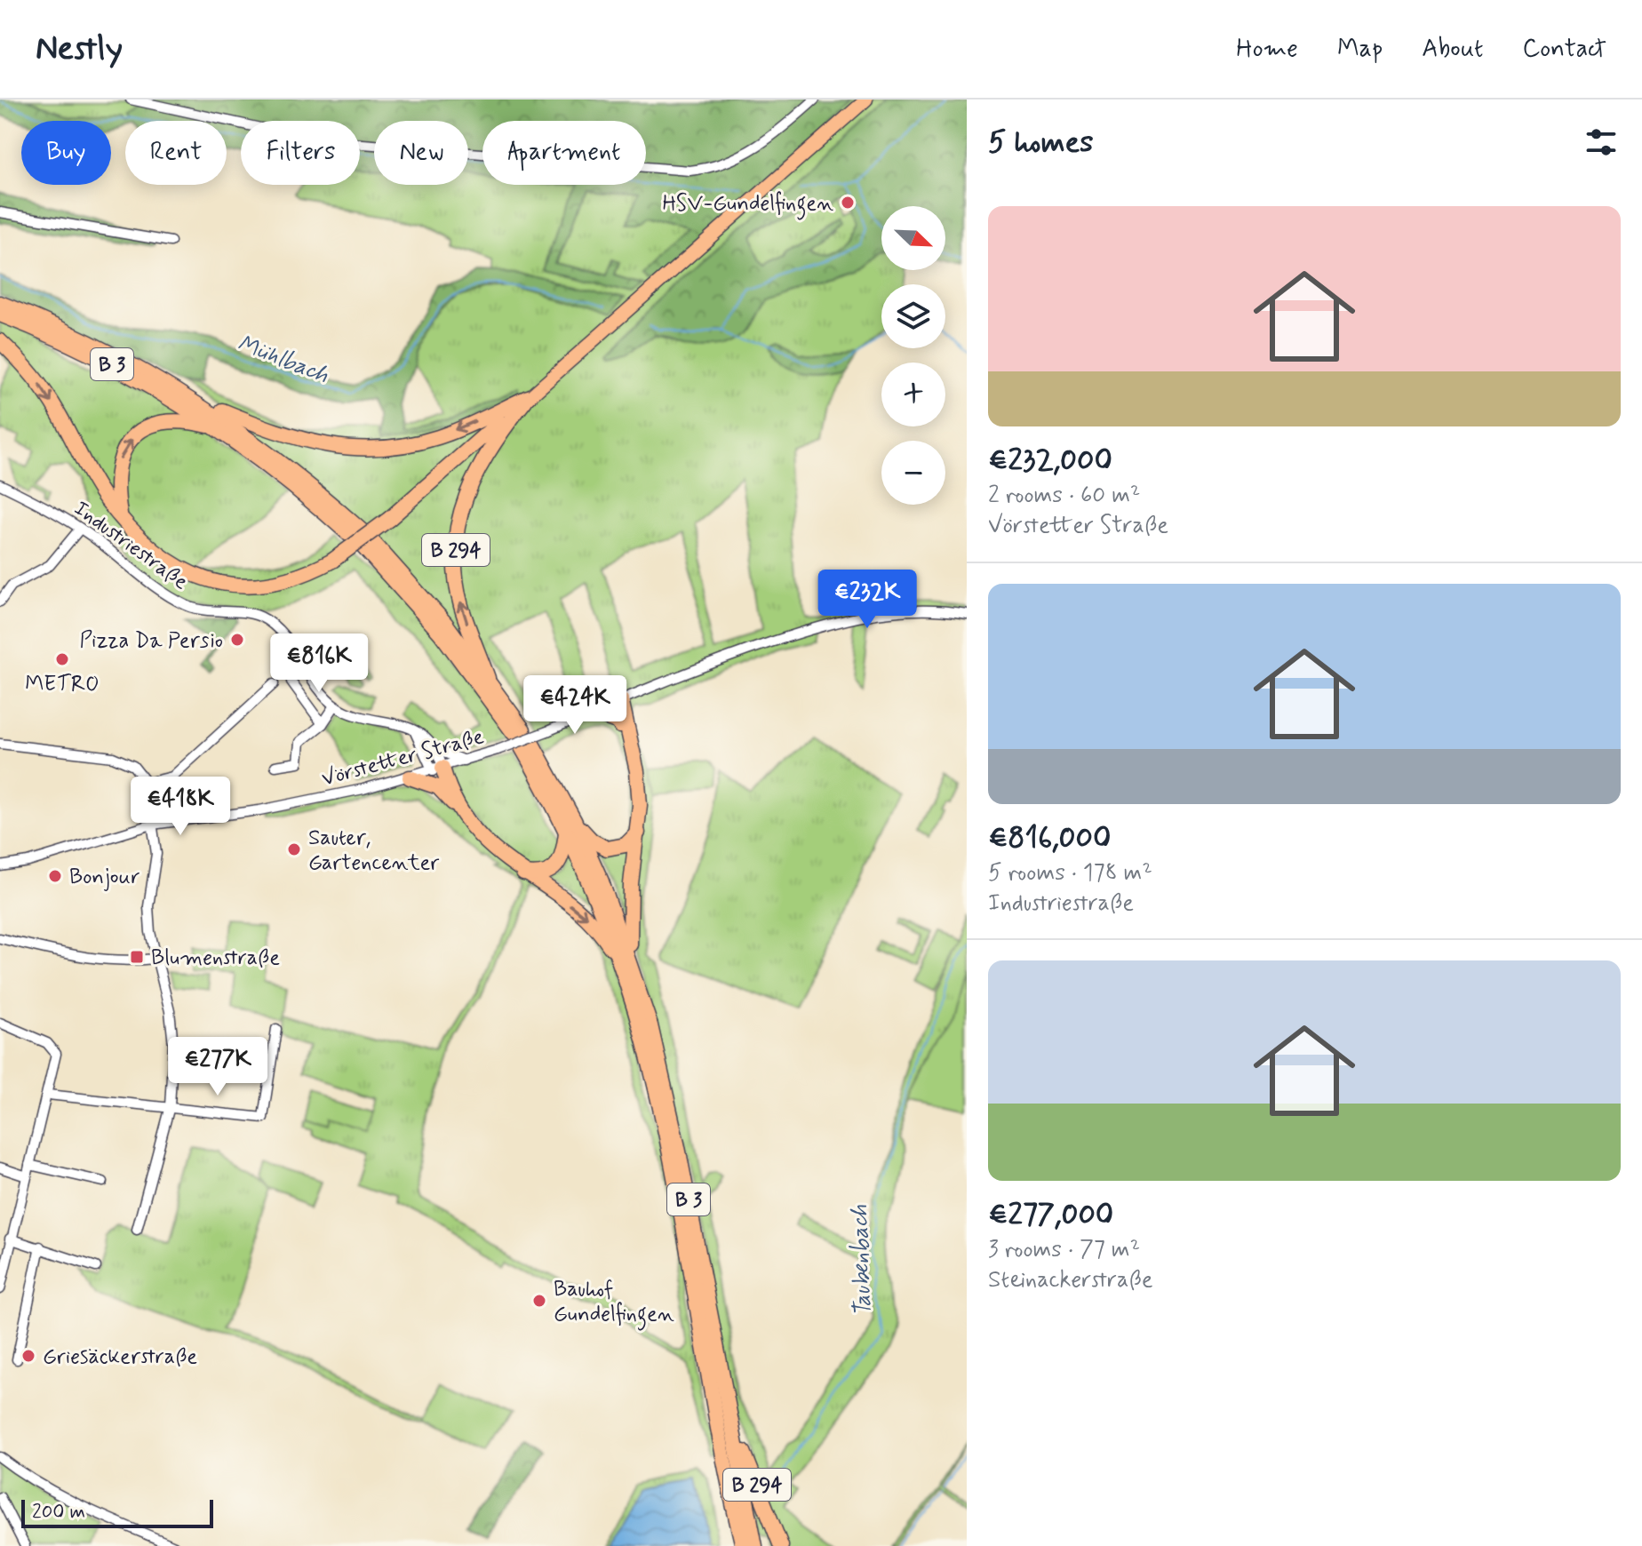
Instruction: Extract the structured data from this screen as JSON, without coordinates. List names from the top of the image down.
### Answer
{
  "streets": {
    "highway": ["B 3", "B 294"],
    "street": ["Industriestraße", "Vörstetter Straße"]
  },
  "crossings": [
    ["B 3", "B 294"],
    ["Industriestraße", "Vörstetter Straße"]
  ],
  "water": ["Mühlbach", "Taubenbach"],
  "places": {
    "other": [
      "HSV-Gundelfingen",
      "Pizza Da Persio",
      "METRO",
      "Sauter, Gartencenter",
      "Bonjour",
      "Bauhof Gundelfingen",
      "Griesäckerstraße"
    ],
    "transit": ["Blumenstraße"]
  },
  "scale_bar": "200 m",
  "north": "bottom right",
  "page": {
    "header": "Nestly",
    "nav": [
      "Home",
      "Map",
      "About",
      "Contact"
    ],
    "heading": "5 homes",
    "chip": [
      "Buy",
      "Rent",
      "Filters",
      "New",
      "Apartment"
    ],
    "list": [
      {
        "name": "€232,000",
        "note": "2 rooms · 60 m² · Vörstetter Straße"
      },
      {
        "name": "€816,000",
        "note": "5 rooms · 178 m² · Industriestraße"
      },
      {
        "name": "€277,000",
        "note": "3 rooms · 77 m² · Steinackerstraße"
      }
    ],
    "map_buttons": ["+", "−"],
    "price": [
      "€232K",
      "€816K",
      "€424K",
      "€418K",
      "€277K"
    ],
    "scale": "200 m"
  }
}
